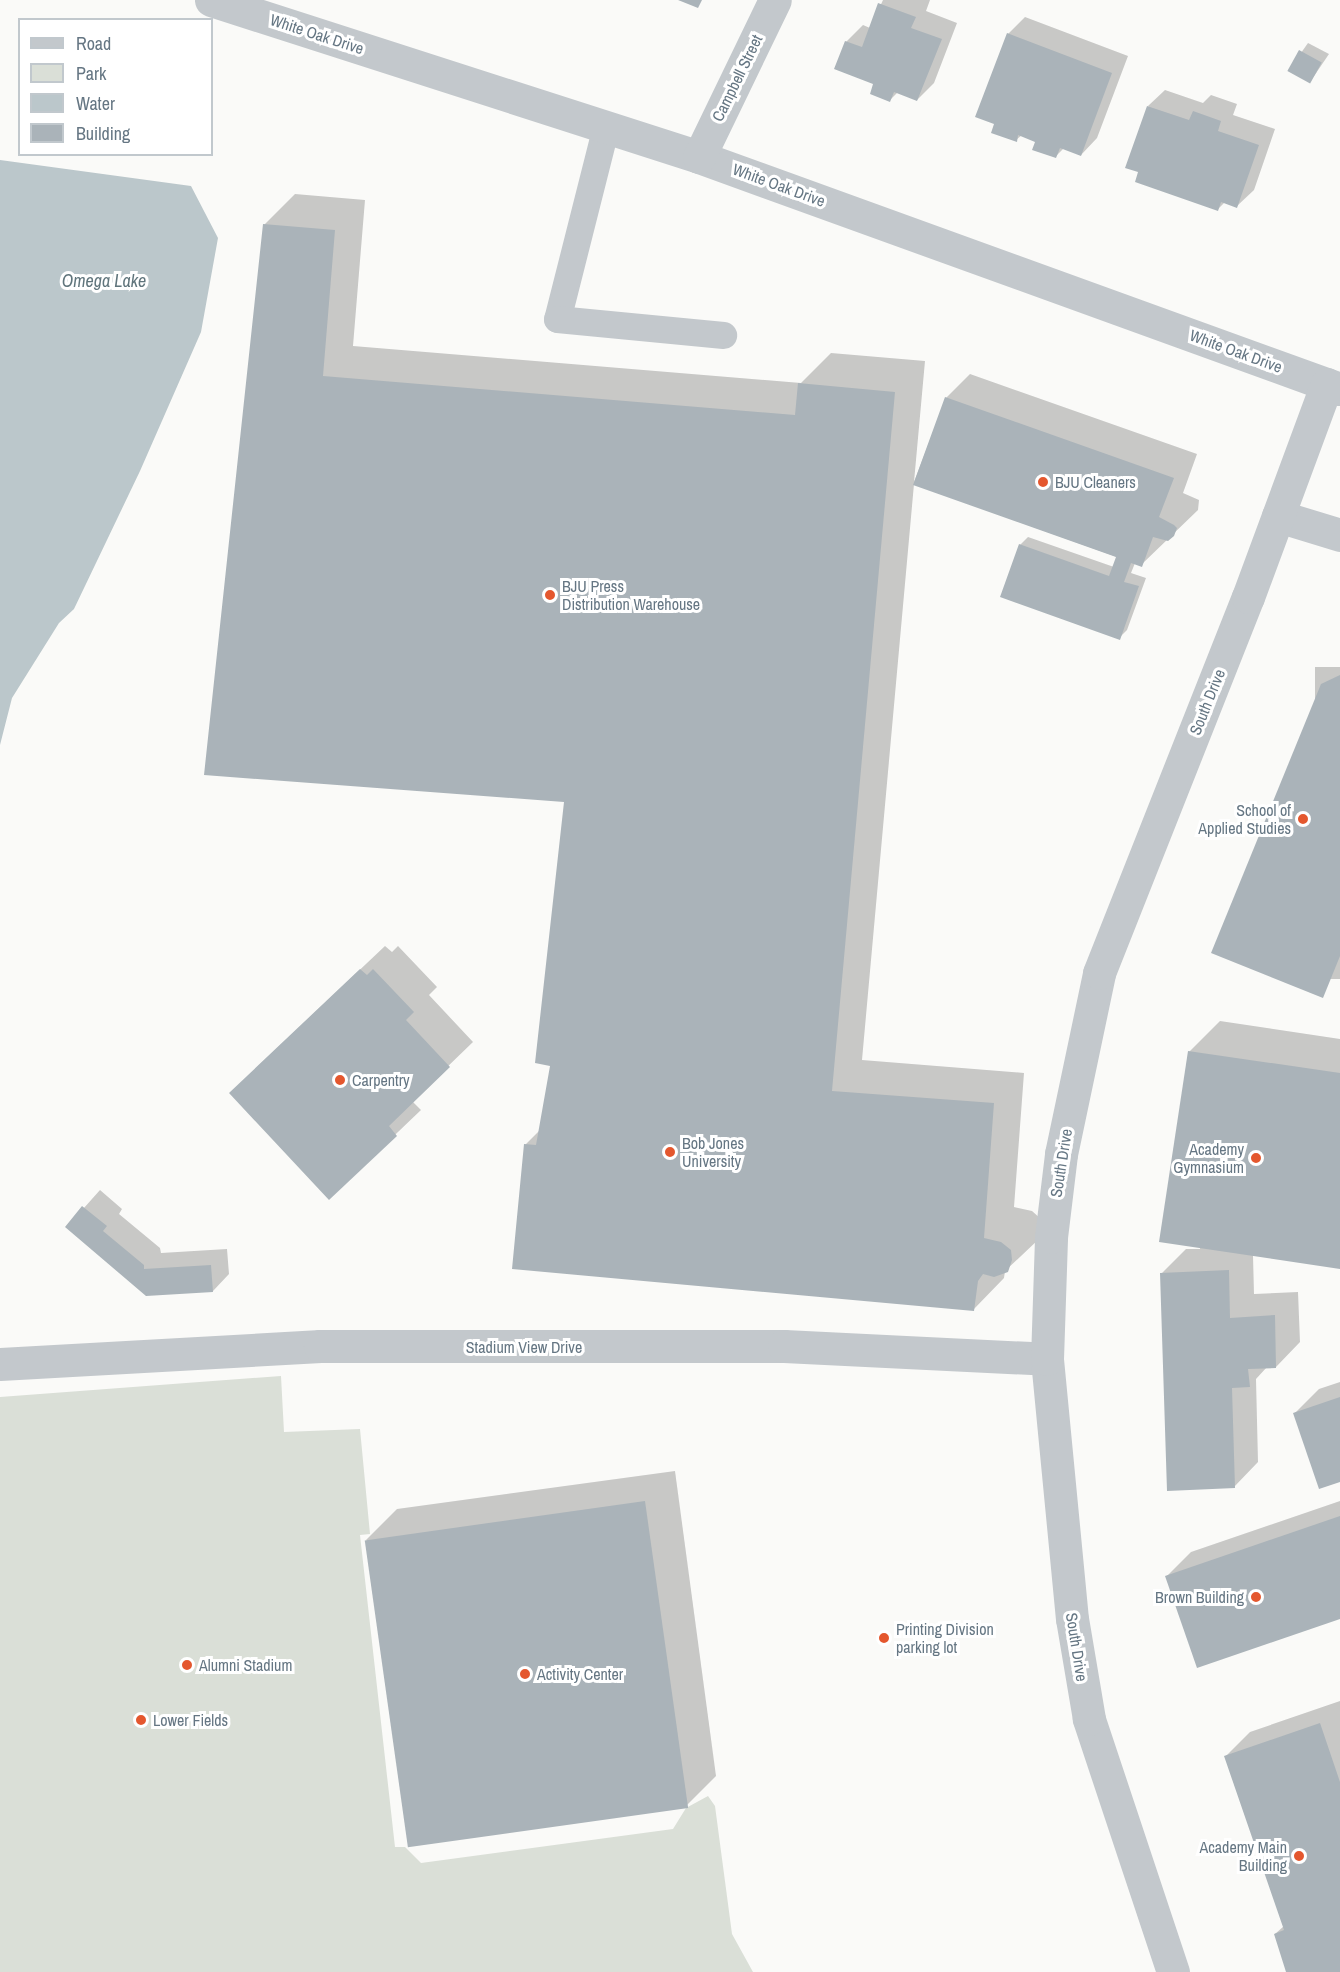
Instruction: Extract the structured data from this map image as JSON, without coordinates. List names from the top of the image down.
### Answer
{
  "streets": {
    "street": [
      "White Oak Drive",
      "Campbell Street",
      "South Drive",
      "Stadium View Drive"
    ]
  },
  "crossings": [
    ["White Oak Drive", "Campbell Street"],
    ["White Oak Drive", "South Drive"],
    ["South Drive", "Stadium View Drive"]
  ],
  "water": ["Omega Lake"],
  "places": [
    "BJU Cleaners",
    "BJU Press Distribution Warehouse",
    "School of Applied Studies",
    "Carpentry",
    "Bob Jones University",
    "Academy Gymnasium",
    "Brown Building",
    "Printing Division parking lot",
    "Alumni Stadium",
    "Activity Center",
    "Lower Fields",
    "Academy Main Building"
  ],
  "legend": [
    "Road",
    "Park",
    "Water",
    "Building"
  ]
}
